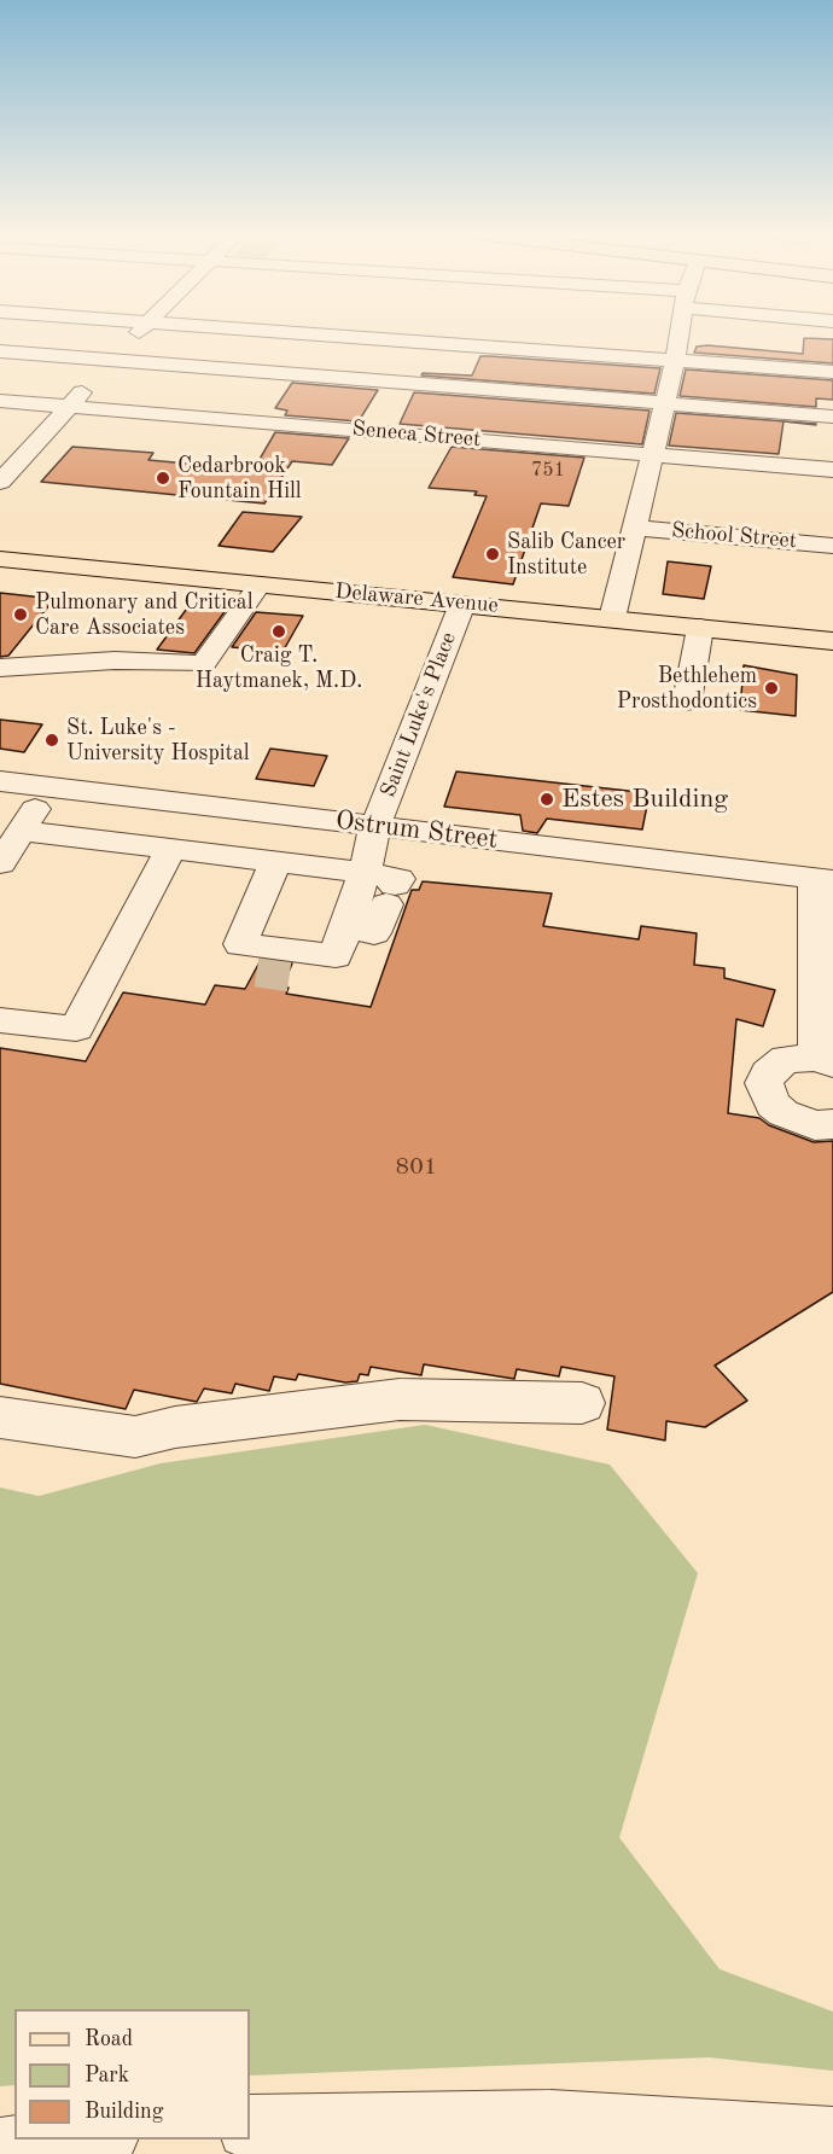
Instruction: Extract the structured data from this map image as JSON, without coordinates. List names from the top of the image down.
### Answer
{
  "streets": {
    "main road": ["Delaware Avenue"],
    "street": [
      "Seneca Street",
      "School Street",
      "Saint Luke's Place",
      "Ostrum Street"
    ]
  },
  "crossings": [
    ["Delaware Avenue", "Saint Luke's Place"],
    ["Saint Luke's Place", "Ostrum Street"]
  ],
  "places": [
    "Cedarbrook Fountain Hill",
    "Salib Cancer Institute",
    "Pulmonary and Critical Care Associates",
    "Craig T. Haytmanek, M.D.",
    "Bethlehem Prosthodontics",
    "St. Luke's - University Hospital",
    "Estes Building"
  ],
  "house_numbers": ["751", "801"],
  "legend": ["Road", "Park", "Building"]
}
